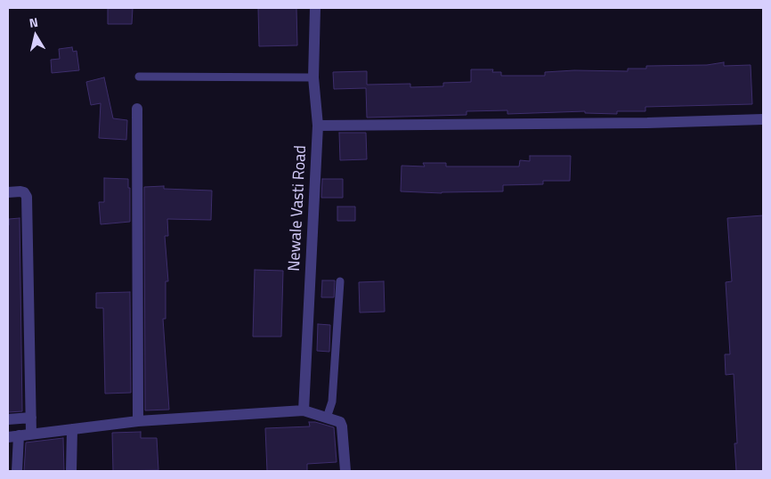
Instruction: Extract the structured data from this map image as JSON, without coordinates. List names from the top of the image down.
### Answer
{
  "streets": {
    "street": ["Newale Vasti Road"]
  },
  "north": "top"
}
